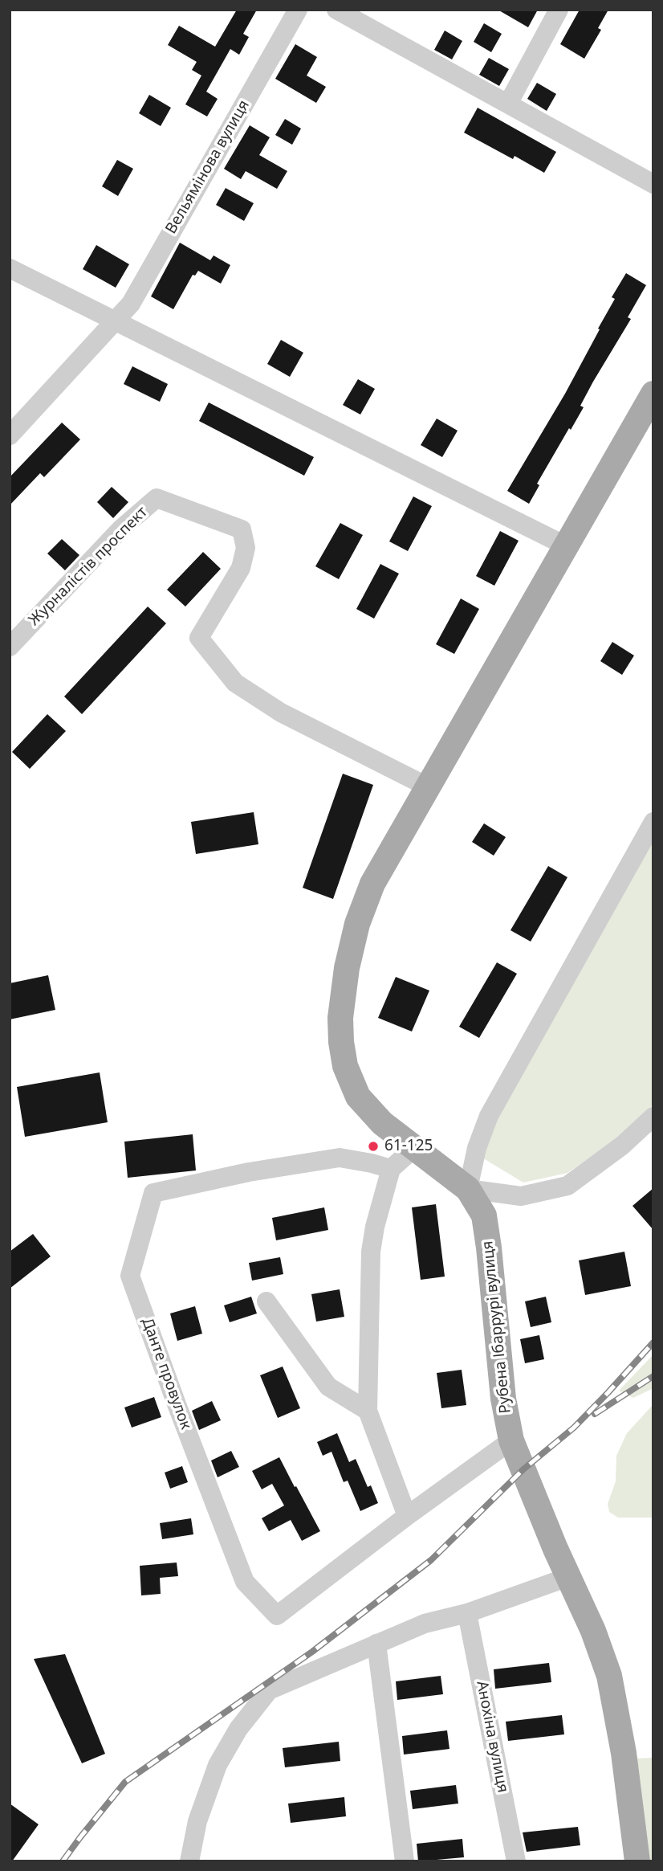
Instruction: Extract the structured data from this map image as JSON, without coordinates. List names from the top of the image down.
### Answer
{
  "streets": {
    "main road": ["Рубена Ібаррурі вулиця"],
    "street": [
      "Вельямінова вулиця",
      "Журналістів проспект",
      "Данте провулок",
      "Анохіна вулиця"
    ]
  },
  "crossings": [
    ["Рубена Ібаррурі вулиця", "Данте провулок"]
  ],
  "places": ["61-125"]
}
